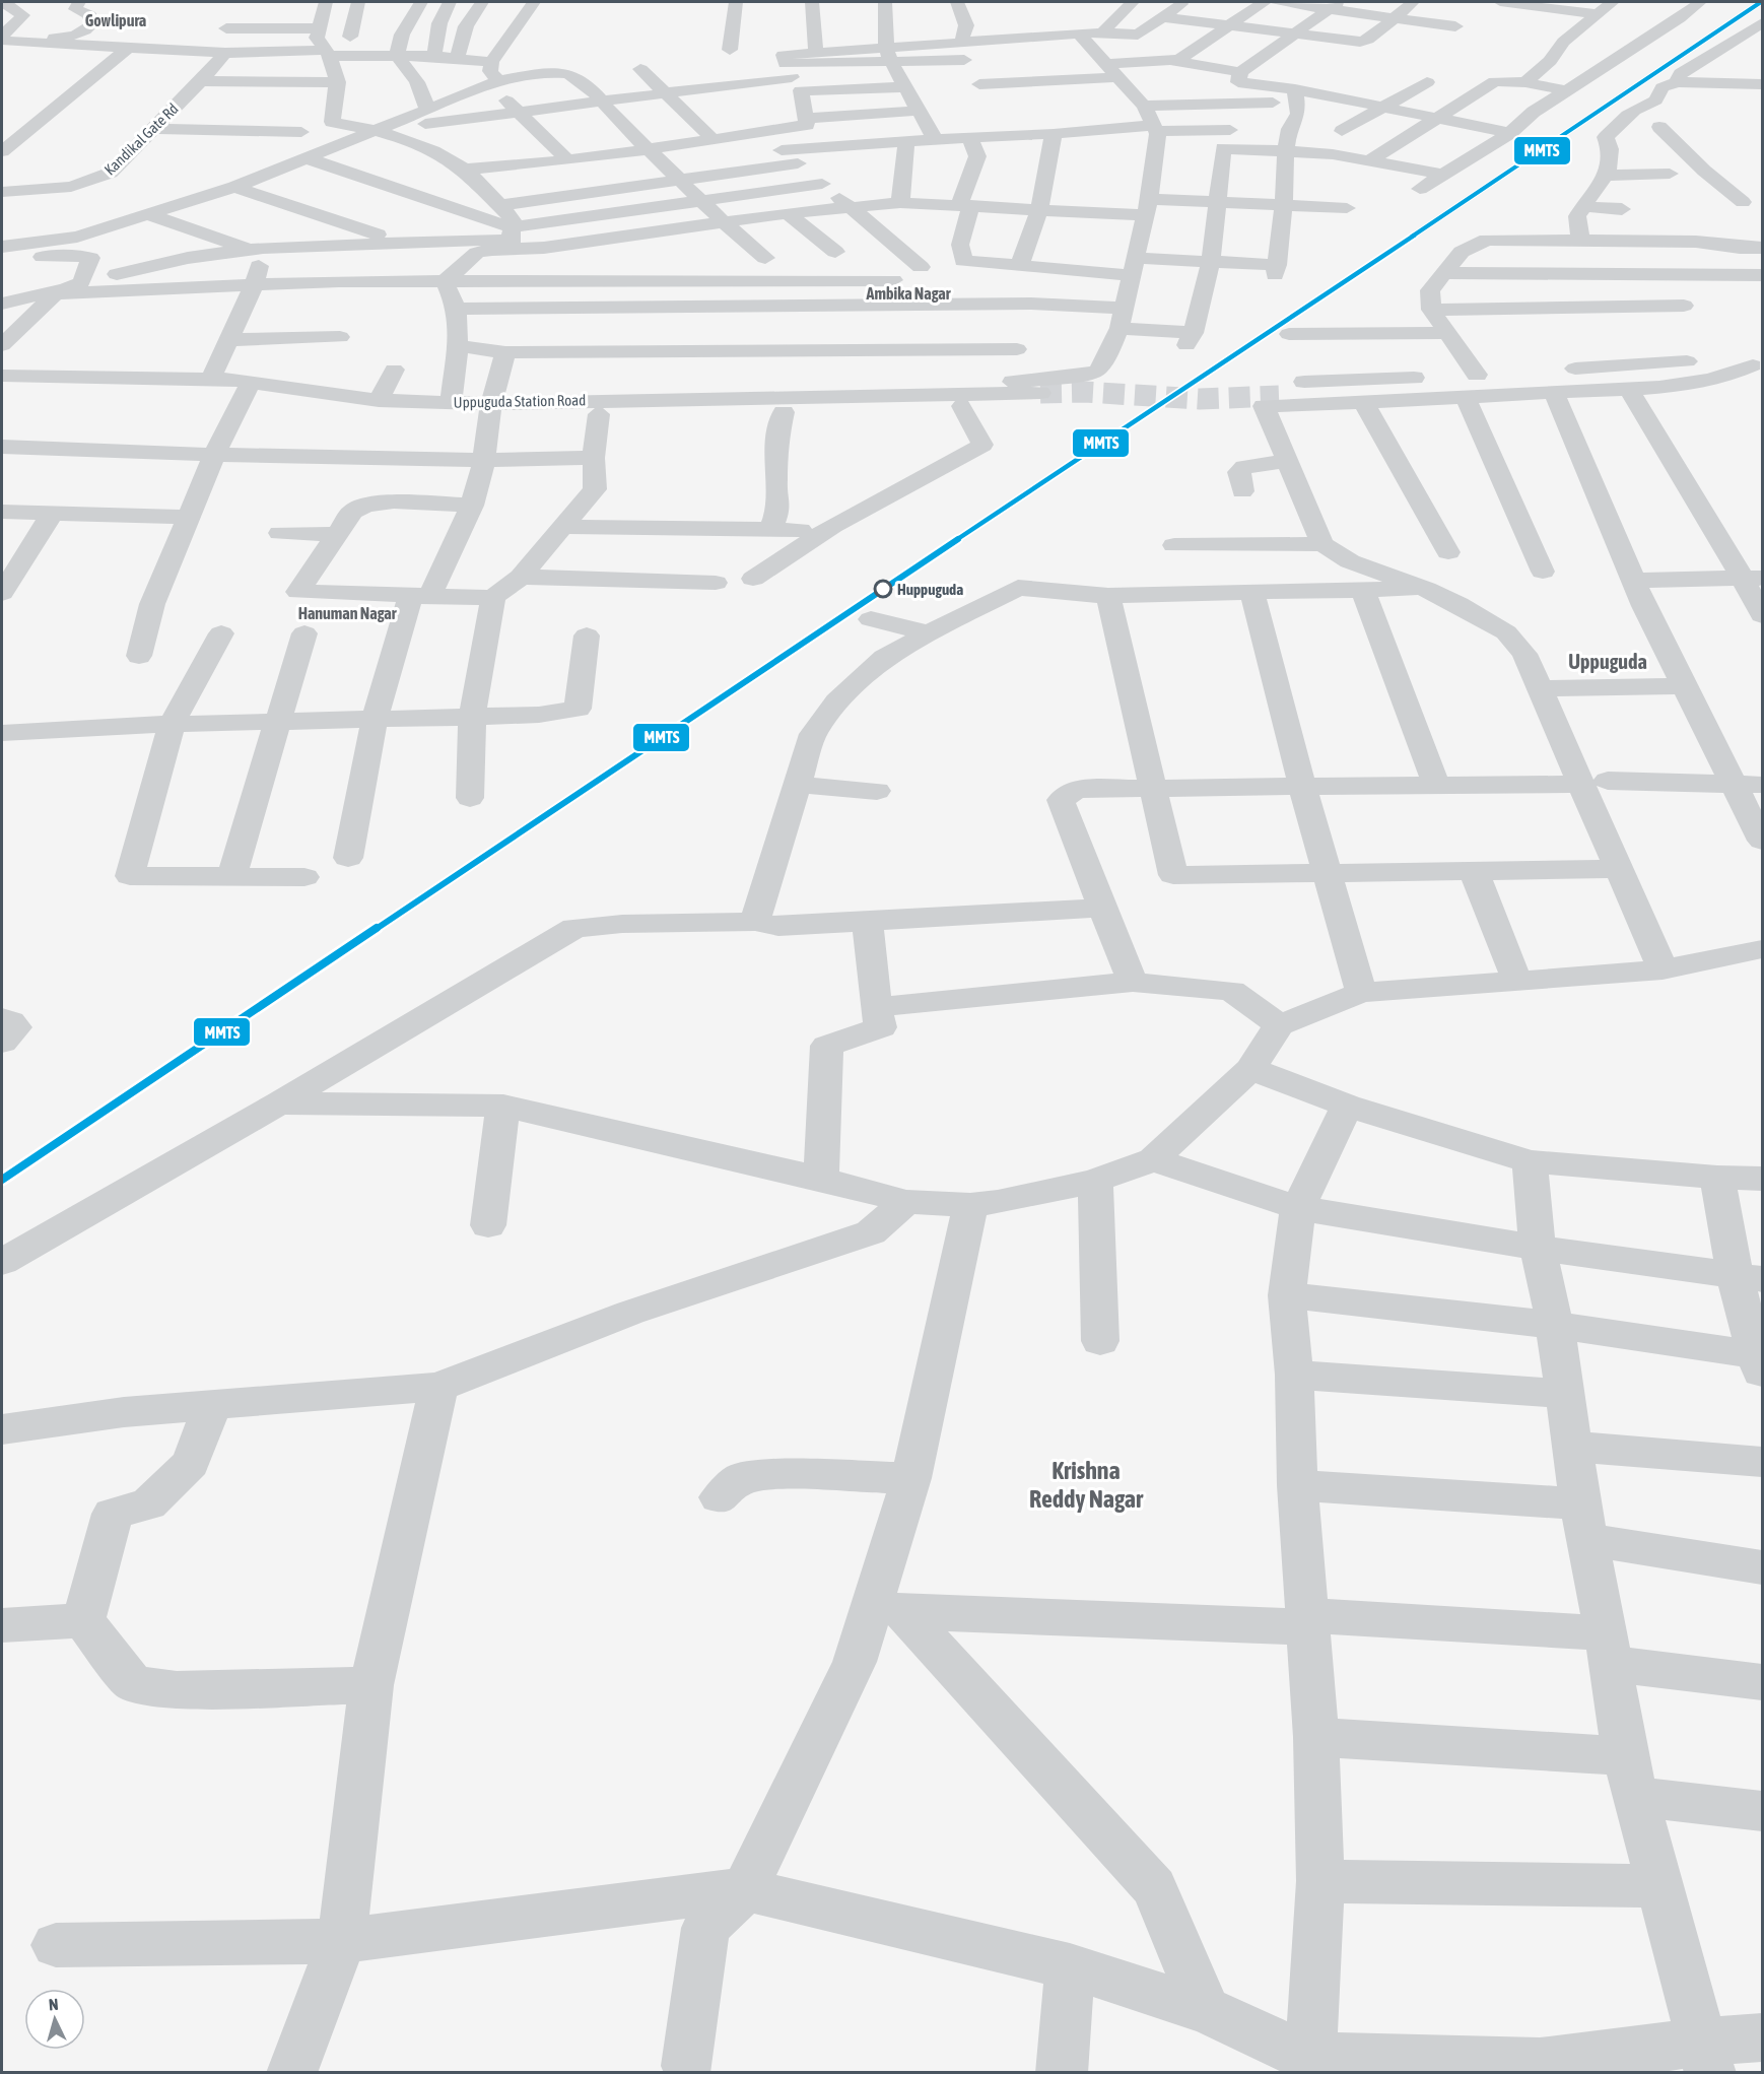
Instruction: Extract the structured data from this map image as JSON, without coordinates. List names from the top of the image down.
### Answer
{
  "streets": {
    "street": ["Kandikal Gate Rd", "Uppuguda Station Road"]
  },
  "districts": [
    "Gowlipura",
    "Ambika Nagar",
    "Hanuman Nagar",
    "Uppuguda",
    "Krishna Reddy Nagar"
  ],
  "places": ["Huppuguda"],
  "lines": ["transit line MMTS"],
  "north": "top"
}
